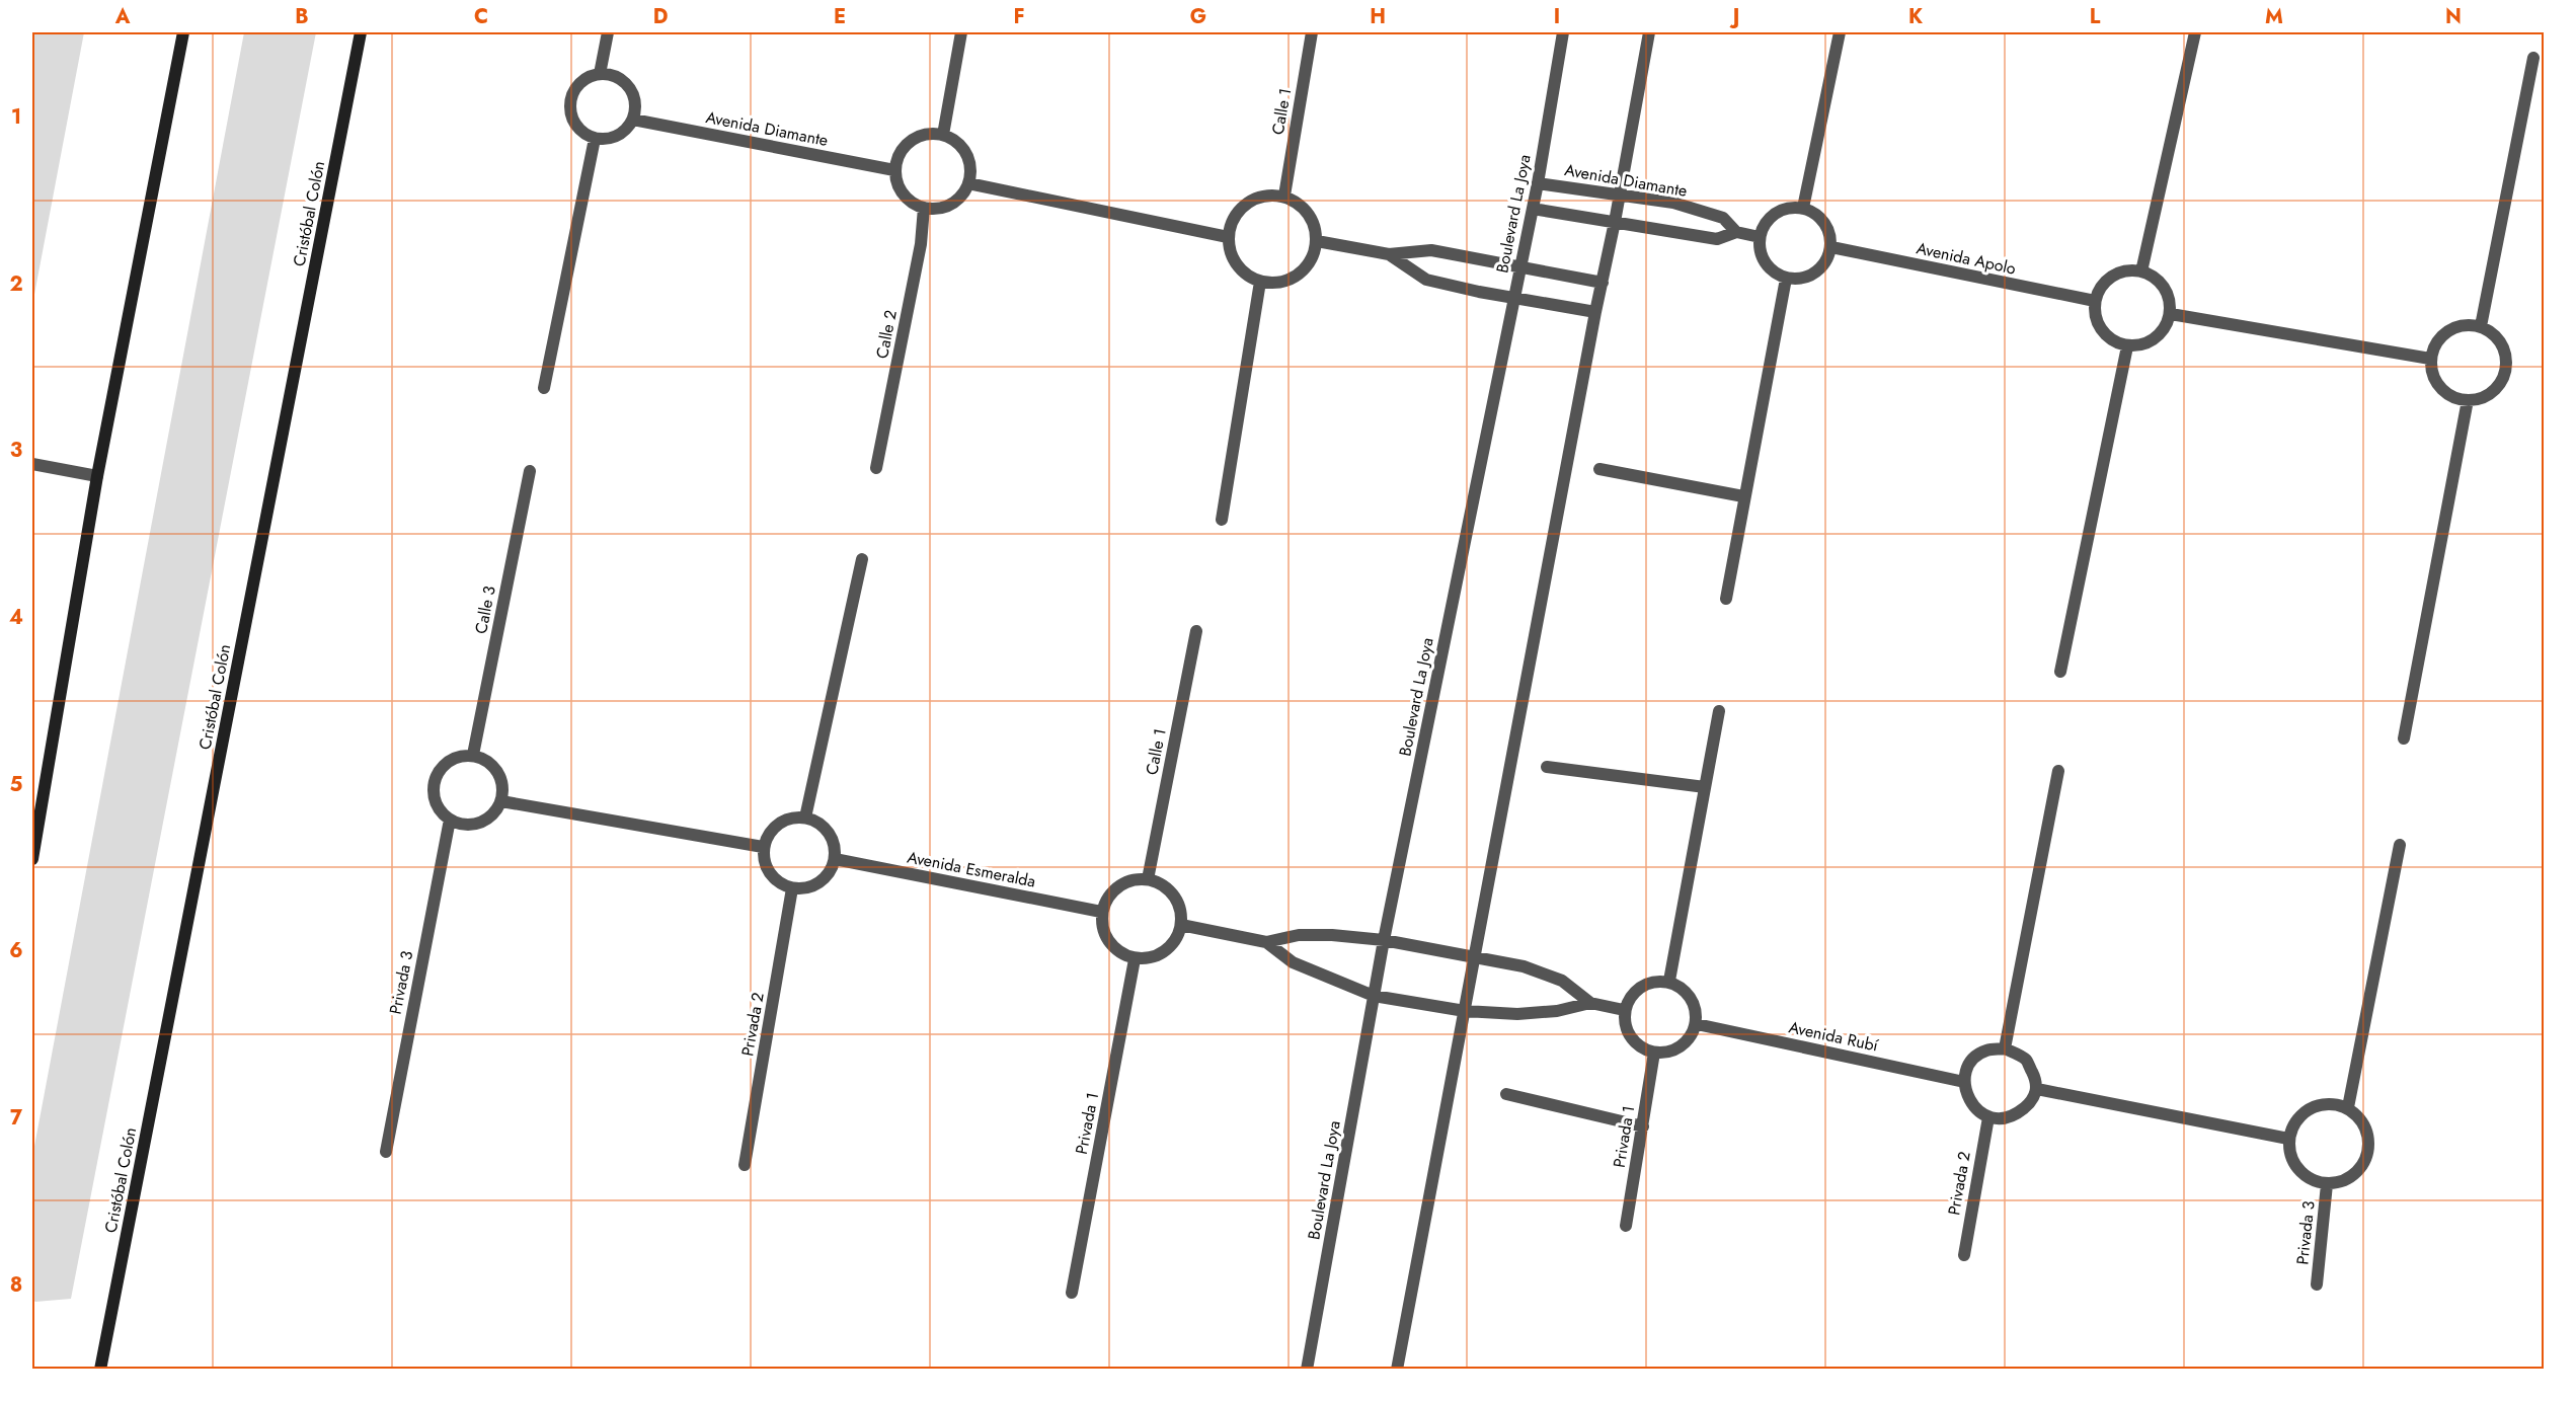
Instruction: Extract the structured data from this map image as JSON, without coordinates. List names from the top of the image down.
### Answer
{
  "streets": {
    "street": [
      "Calle 1",
      "Avenida Diamante",
      "Cristóbal Colón",
      "Boulevard La Joya",
      "Avenida Apolo",
      "Calle 2",
      "Calle 3",
      "Avenida Esmeralda",
      "Privada 3",
      "Privada 2",
      "Avenida Rubí",
      "Privada 1"
    ]
  },
  "crossings": [
    ["Calle 1", "Avenida Esmeralda"],
    ["Calle 1", "Privada 1"],
    ["Avenida Diamante", "Boulevard La Joya"],
    ["Avenida Diamante", "Avenida Apolo"],
    ["Avenida Diamante", "Calle 2"],
    ["Calle 3", "Privada 3"],
    ["Avenida Esmeralda", "Privada 2"],
    ["Avenida Esmeralda", "Privada 1"],
    ["Privada 2", "Avenida Rubí"],
    ["Avenida Rubí", "Privada 1"]
  ],
  "grid": {
    "columns": [
      "A",
      "B",
      "C",
      "D",
      "E",
      "F",
      "G",
      "H",
      "I",
      "J",
      "K",
      "L",
      "M",
      "N"
    ],
    "rows": [
      "1",
      "2",
      "3",
      "4",
      "5",
      "6",
      "7",
      "8"
    ]
  }
}
